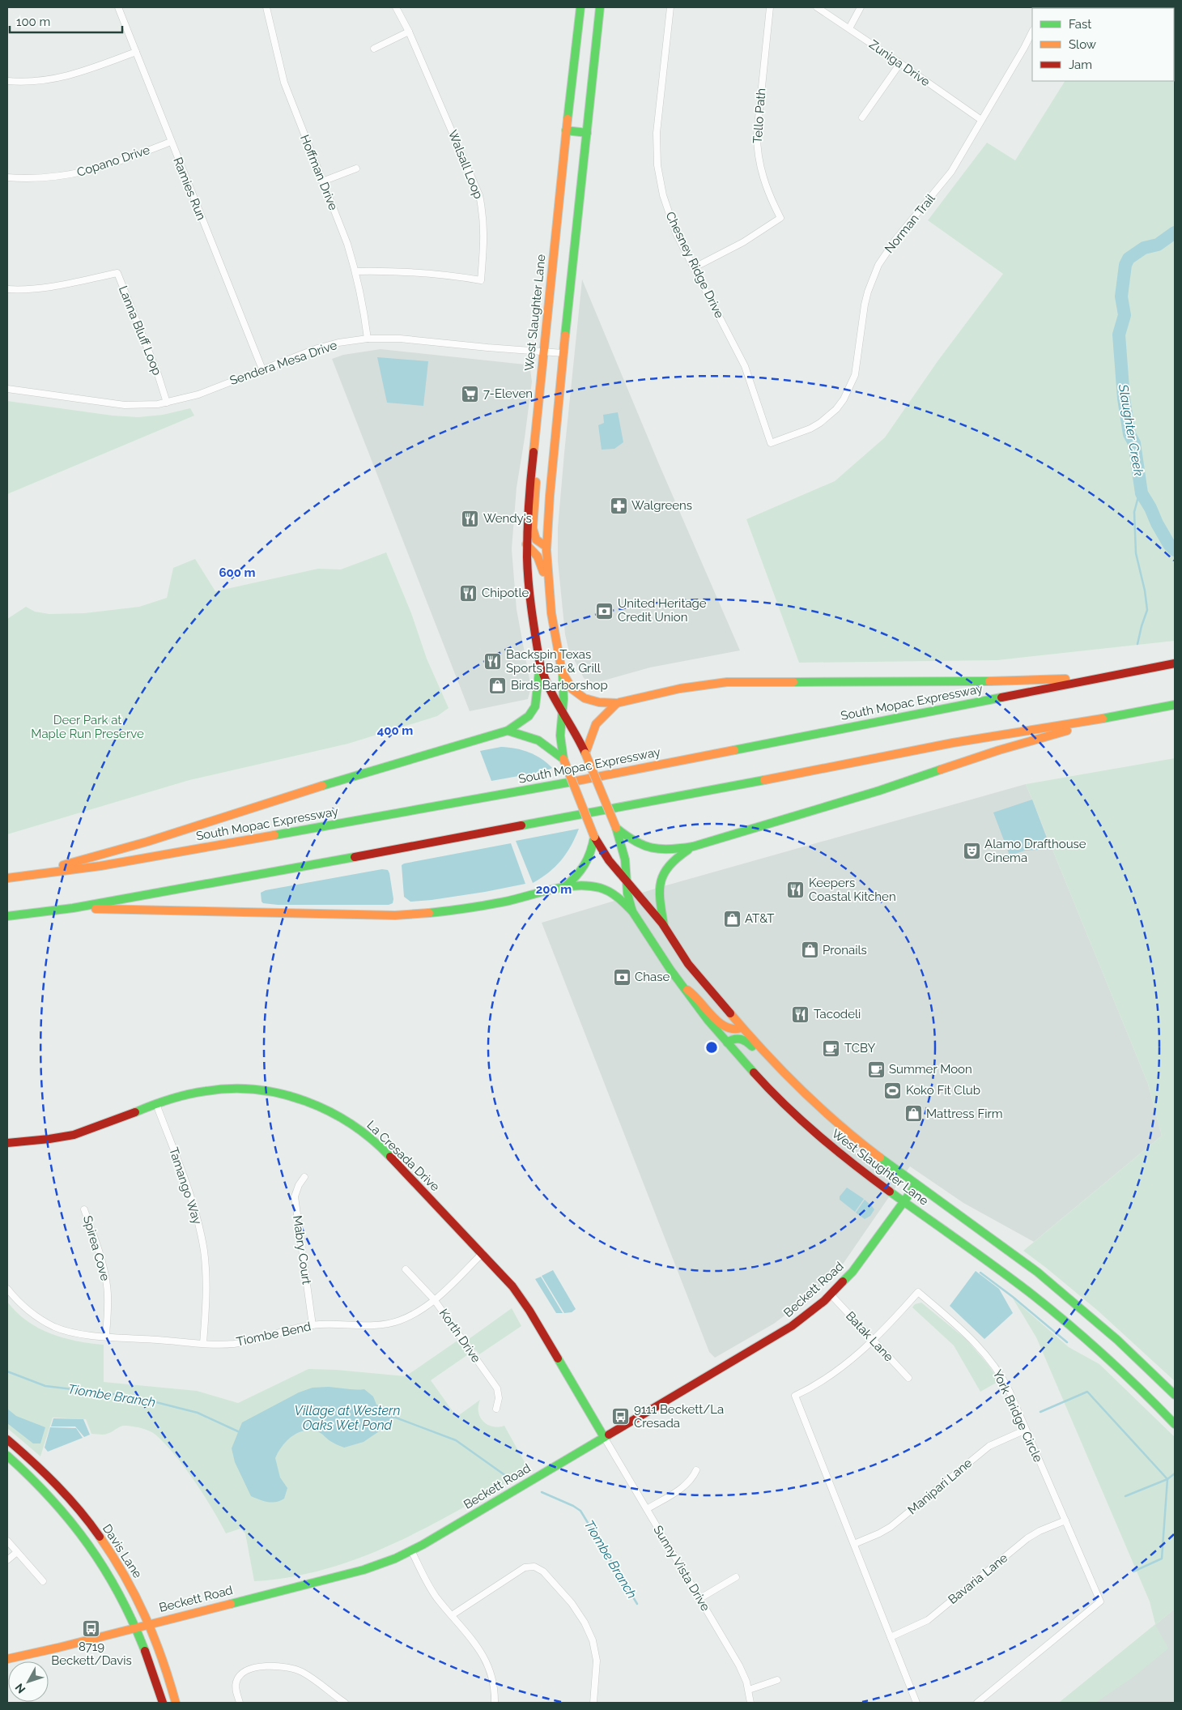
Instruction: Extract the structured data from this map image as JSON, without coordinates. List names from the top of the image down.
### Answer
{
  "streets": {
    "main road": [
      "West Slaughter Lane",
      "South Mopac Expressway",
      "La Cresada Drive",
      "Beckett Road",
      "Davis Lane"
    ],
    "street": [
      "Zuniga Drive",
      "Tello Path",
      "Copano Drive",
      "Walsall Loop",
      "Hoffman Drive",
      "Ramies Run",
      "Norman Trail",
      "Chesney Ridge Drive",
      "Lanna Bluff Loop",
      "Sendera Mesa Drive",
      "Tamango Way",
      "Spirea Cove",
      "Mabry Court",
      "Tiombe Bend",
      "Korth Drive",
      "Batak Lane",
      "York Bridge Circle",
      "Manipari Lane",
      "Sunny Vista Drive",
      "Bavaria Lane"
    ]
  },
  "crossings": [
    ["Zuniga Drive", "Norman Trail"],
    ["Tello Path", "Chesney Ridge Drive"],
    ["Copano Drive", "Ramies Run"],
    ["Walsall Loop", "Hoffman Drive"],
    ["Hoffman Drive", "Sendera Mesa Drive"],
    ["Ramies Run", "Sendera Mesa Drive"],
    ["Norman Trail", "Chesney Ridge Drive"],
    ["West Slaughter Lane", "Sendera Mesa Drive"],
    ["West Slaughter Lane", "Beckett Road"],
    ["Lanna Bluff Loop", "Sendera Mesa Drive"],
    ["La Cresada Drive", "Tamango Way"],
    ["La Cresada Drive", "Beckett Road"],
    ["La Cresada Drive", "Tiombe Bend"],
    ["La Cresada Drive", "Sunny Vista Drive"],
    ["Tamango Way", "Tiombe Bend"],
    ["Spirea Cove", "Tiombe Bend"],
    ["Mabry Court", "Tiombe Bend"],
    ["Beckett Road", "Batak Lane"],
    ["Beckett Road", "Davis Lane"],
    ["Beckett Road", "Sunny Vista Drive"],
    ["Tiombe Bend", "Korth Drive"],
    ["Batak Lane", "York Bridge Circle"],
    ["York Bridge Circle", "Manipari Lane"],
    ["York Bridge Circle", "Bavaria Lane"]
  ],
  "water": ["Slaughter Creek", "Tiombe Branch", "Village at Western Oaks Wet Pond"],
  "parks": ["Deer Park at Maple Run Preserve"],
  "places": {
    "supermarket": ["7-Eleven"],
    "pharmacy": ["Walgreens"],
    "restaurant": [
      "Wendy's",
      "Chipotle",
      "Backspin Texas Sports Bar & Grill",
      "Keepers Coastal Kitchen",
      "Tacodeli"
    ],
    "bank": ["United Heritage Credit Union", "Chase"],
    "shop": [
      "Birds Barborshop",
      "AT&T",
      "Pronails",
      "Mattress Firm"
    ],
    "theatre": ["Alamo Drafthouse Cinema"],
    "cafe": ["TCBY", "Summer Moon"],
    "sports": ["Koko Fit Club"],
    "bus stop": ["9111 Beckett/La Cresada", "8719 Beckett/Davis"]
  },
  "legend": ["Fast", "Slow", "Jam"],
  "scale_bar": "100 m",
  "north": "bottom left",
  "rings": ["600 m", "400 m", "200 m"]
}
